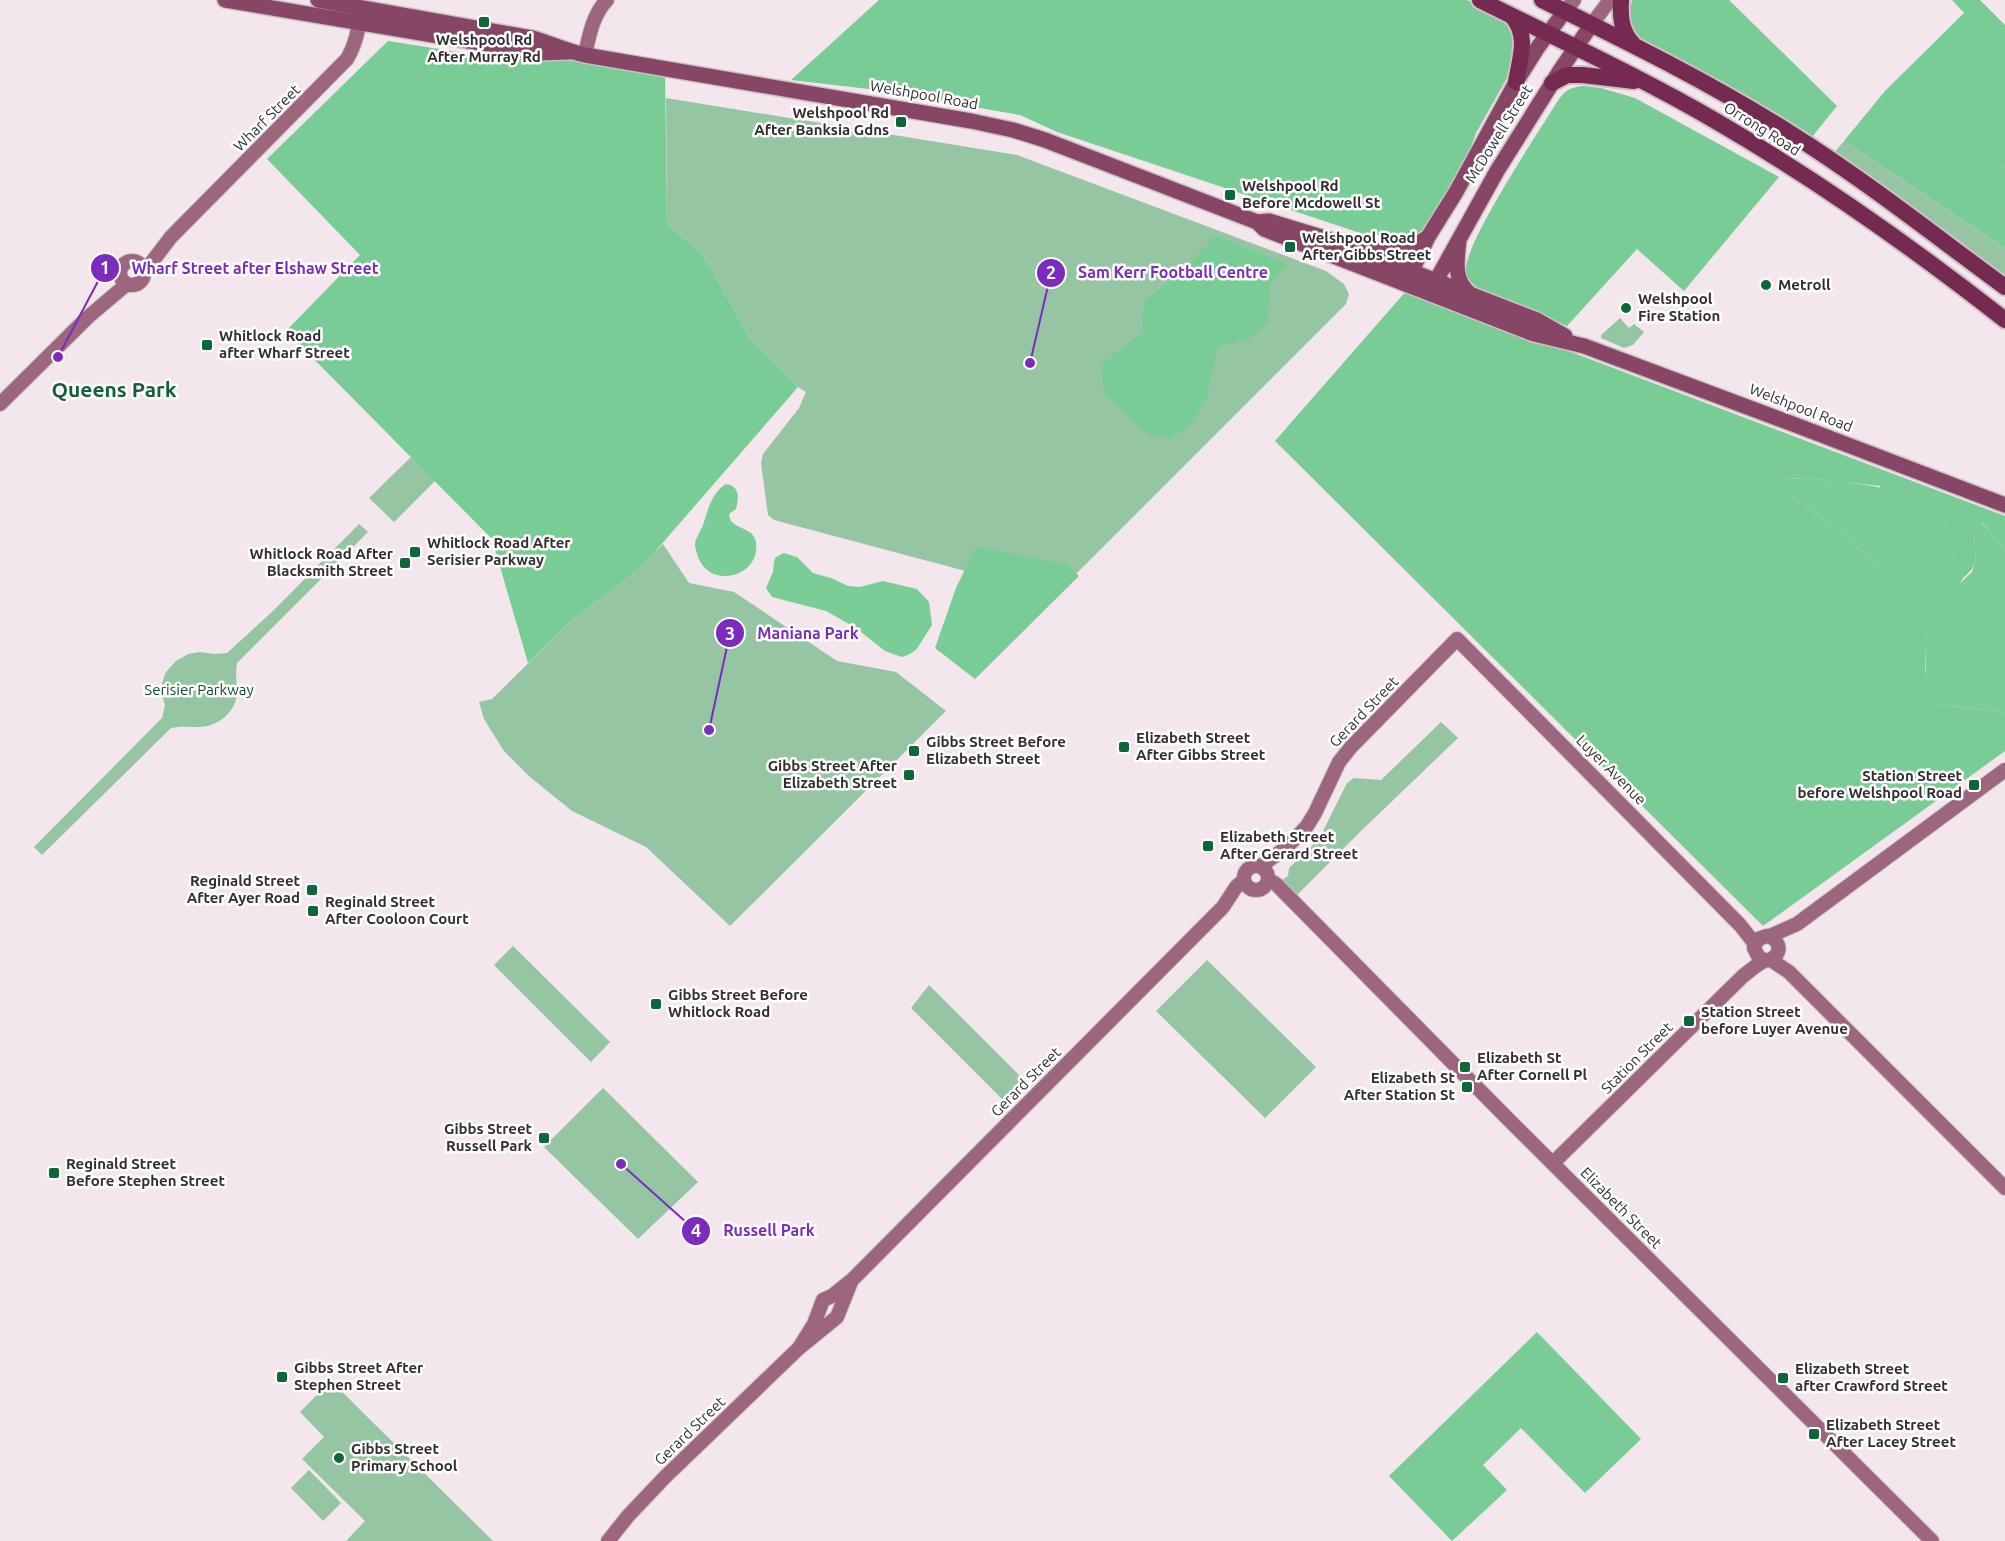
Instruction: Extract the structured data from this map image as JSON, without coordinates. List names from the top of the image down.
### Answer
{
  "streets": {
    "highway": ["Orrong Road"],
    "main road": ["Welshpool Road", "McDowell Street"],
    "street": [
      "Wharf Street",
      "Gerard Street",
      "Luyer Avenue",
      "Station Street",
      "Elizabeth Street"
    ]
  },
  "crossings": [
    ["Welshpool Road", "Wharf Street"],
    ["Welshpool Road", "McDowell Street"],
    ["Orrong Road", "McDowell Street"],
    ["Gerard Street", "Luyer Avenue"],
    ["Gerard Street", "Elizabeth Street"],
    ["Luyer Avenue", "Station Street"],
    ["Station Street", "Elizabeth Street"]
  ],
  "districts": ["Queens Park"],
  "parks": ["Serisier Parkway"],
  "places": {
    "transit": [
      "Welshpool Rd After Murray Rd",
      "Welshpool Rd After Banksia Gdns",
      "Welshpool Rd Before Mcdowell St",
      "Welshpool Road After Gibbs Street",
      "Whitlock Road after Wharf Street",
      "Whitlock Road After Serisier Parkway",
      "Whitlock Road After Blacksmith Street",
      "Elizabeth Street After Gibbs Street",
      "Gibbs Street Before Elizabeth Street",
      "Gibbs Street After Elizabeth Street",
      "Station Street before Welshpool Road",
      "Elizabeth Street After Gerard Street",
      "Reginald Street After Ayer Road",
      "Reginald Street After Cooloon Court",
      "Gibbs Street Before Whitlock Road",
      "Station Street before Luyer Avenue",
      "Elizabeth St After Cornell Pl",
      "Elizabeth St After Station St",
      "Gibbs Street Russell Park",
      "Reginald Street Before Stephen Street",
      "Gibbs Street After Stephen Street",
      "Elizabeth Street after Crawford Street",
      "Elizabeth Street After Lacey Street"
    ],
    "other": [
      "Metroll",
      "Welshpool Fire Station",
      "Wharf Street after Elshaw Street",
      "Sam Kerr Football Centre",
      "Maniana Park",
      "Russell Park",
      "Gibbs Street Primary School"
    ]
  }
}
